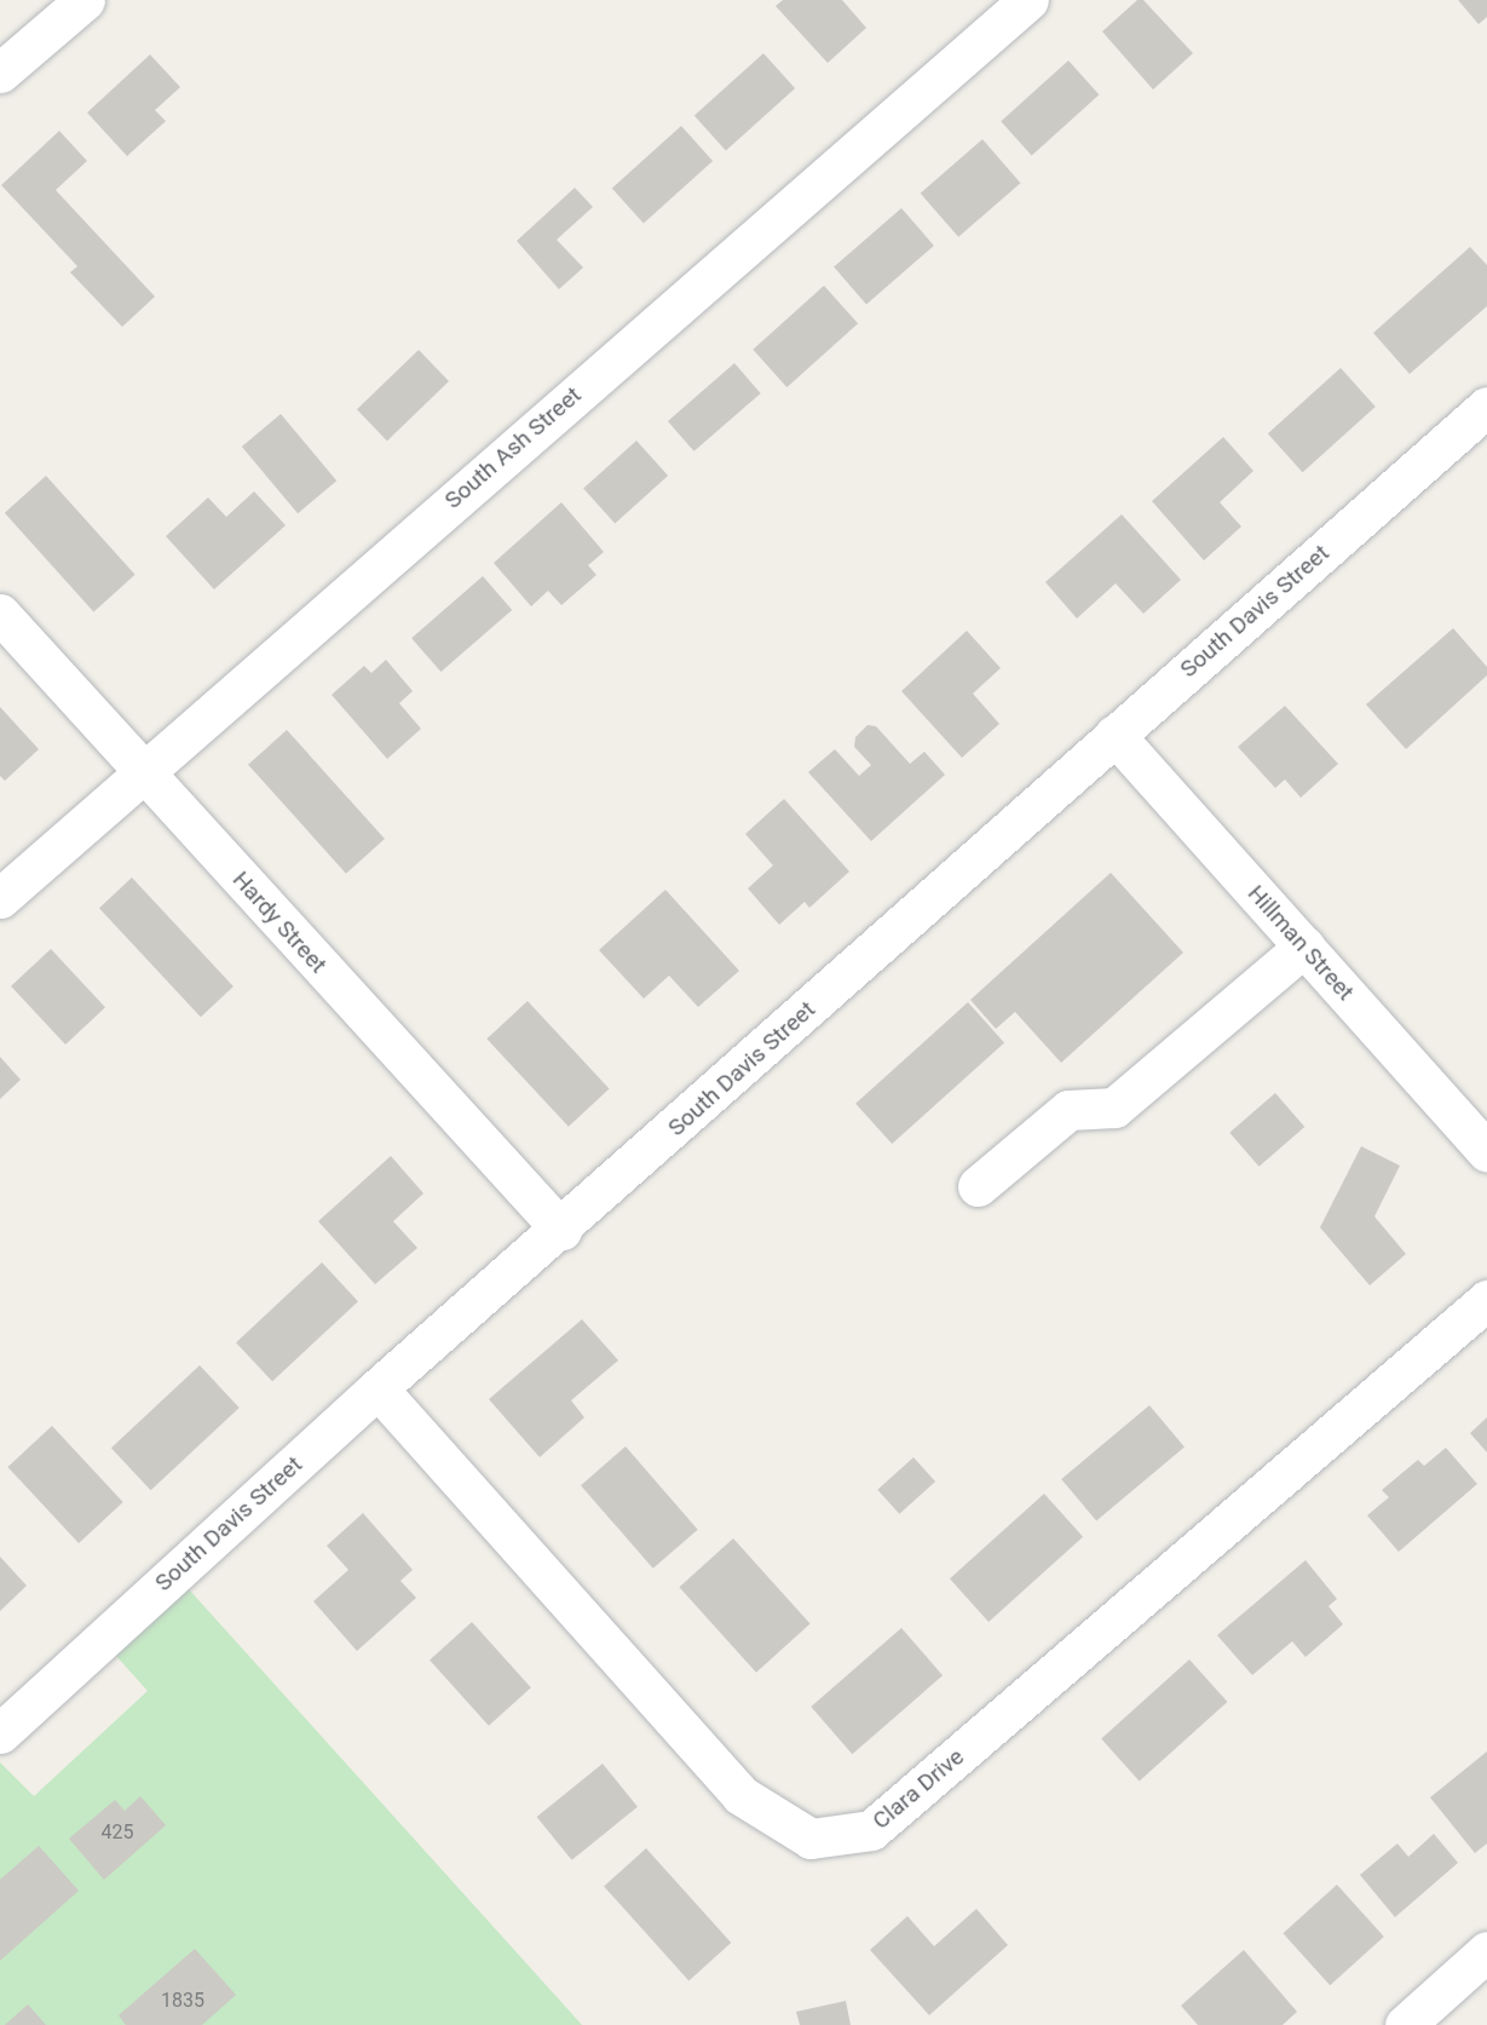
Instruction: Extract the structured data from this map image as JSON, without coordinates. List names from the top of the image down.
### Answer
{
  "streets": {
    "street": [
      "South Ash Street",
      "South Davis Street",
      "Hardy Street",
      "Hillman Street",
      "Clara Drive"
    ]
  },
  "crossings": [
    ["South Ash Street", "Hardy Street"],
    ["South Davis Street", "Hardy Street"],
    ["South Davis Street", "Hillman Street"],
    ["South Davis Street", "Clara Drive"]
  ],
  "house_numbers": ["425", "1835"]
}
